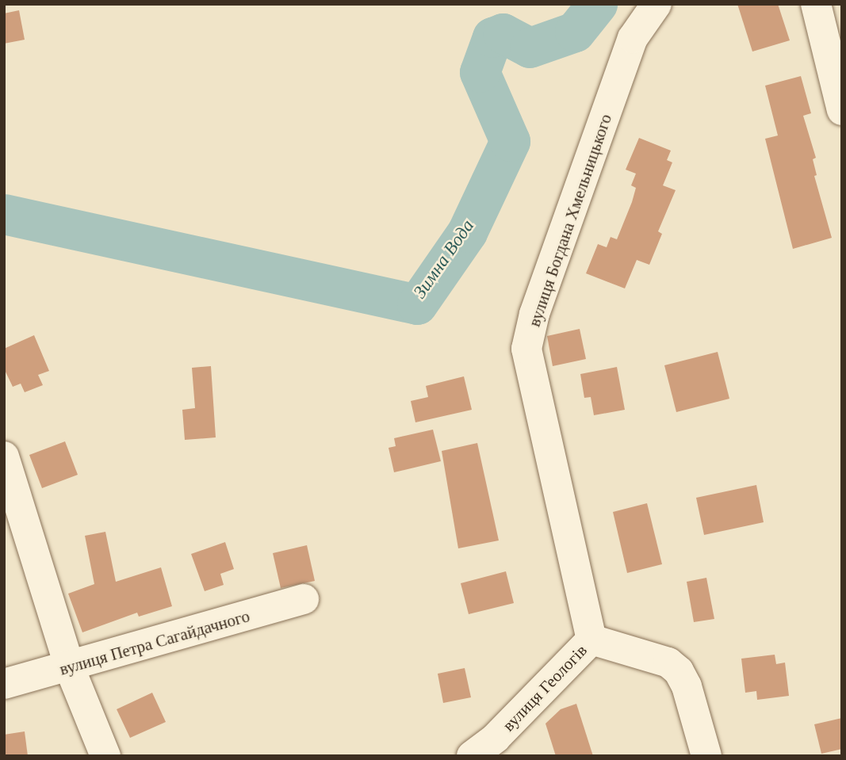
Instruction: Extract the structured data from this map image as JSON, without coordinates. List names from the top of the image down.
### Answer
{
  "streets": {
    "street": ["вулиця Богдана Хмельницького", "вулиця Петра Сагайдачного", "вулиця Геологів"]
  },
  "crossings": [
    ["вулиця Богдана Хмельницького", "вулиця Геологів"]
  ],
  "water": ["Зимна Вода"]
}
